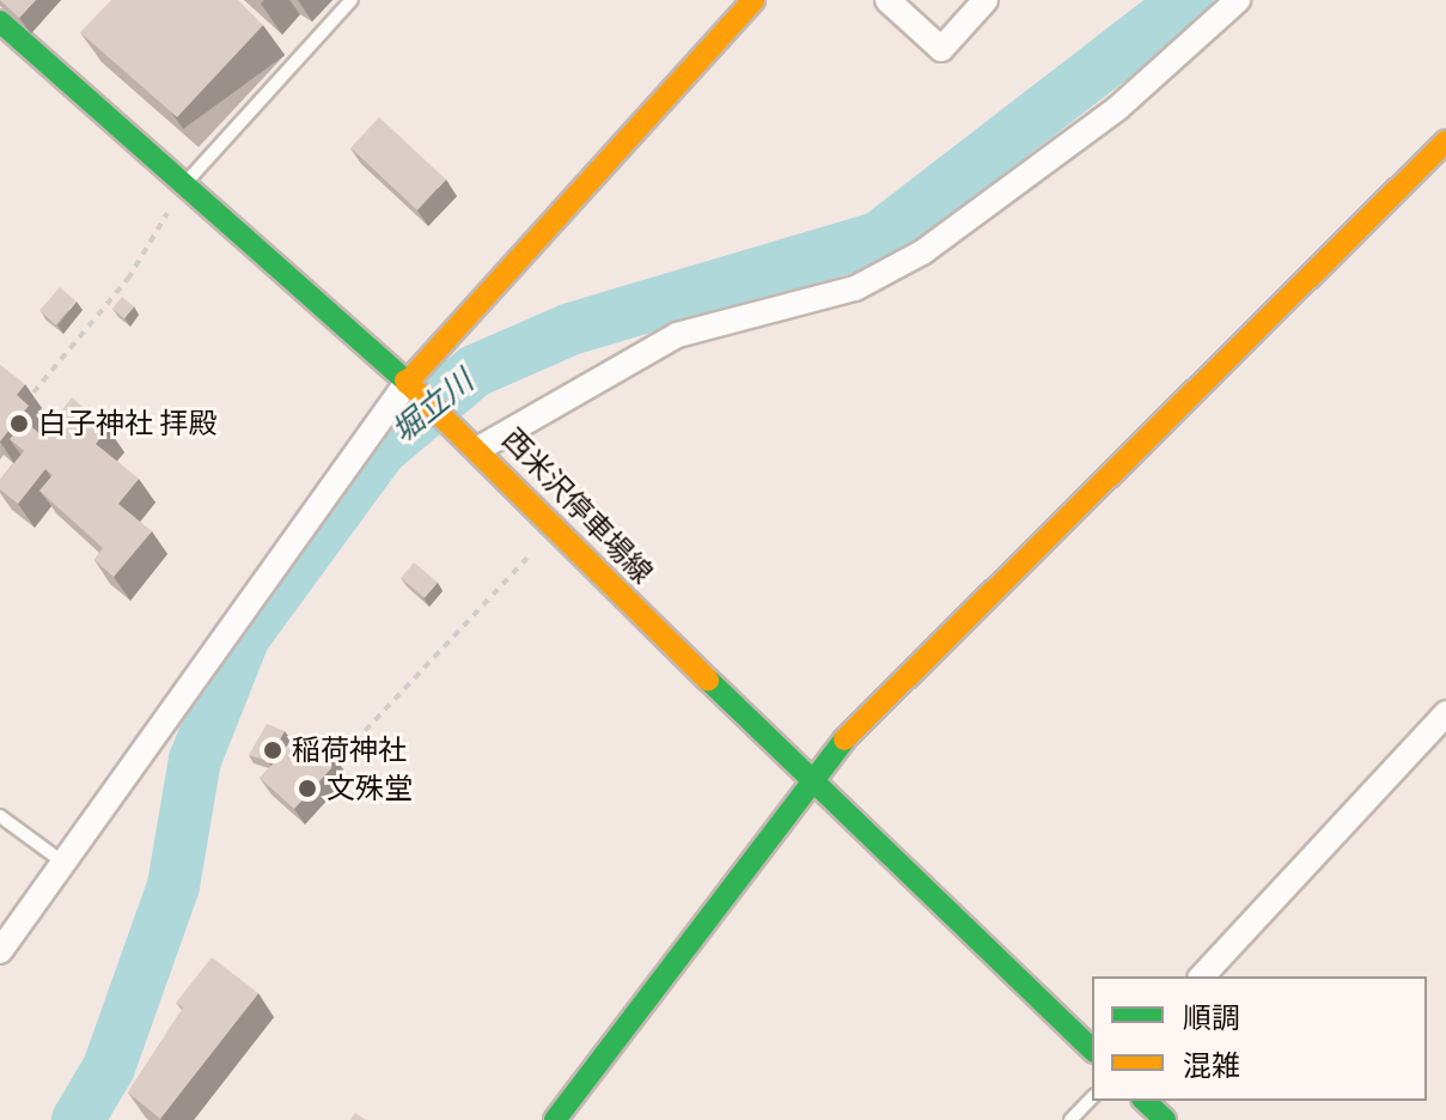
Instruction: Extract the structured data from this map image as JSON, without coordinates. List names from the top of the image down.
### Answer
{
  "streets": {
    "street": ["西米沢停車場線"]
  },
  "water": ["堀立川"],
  "places": ["白子神社 拝殿", "稲荷神社", "文殊堂"],
  "legend": ["順調", "混雑"]
}
